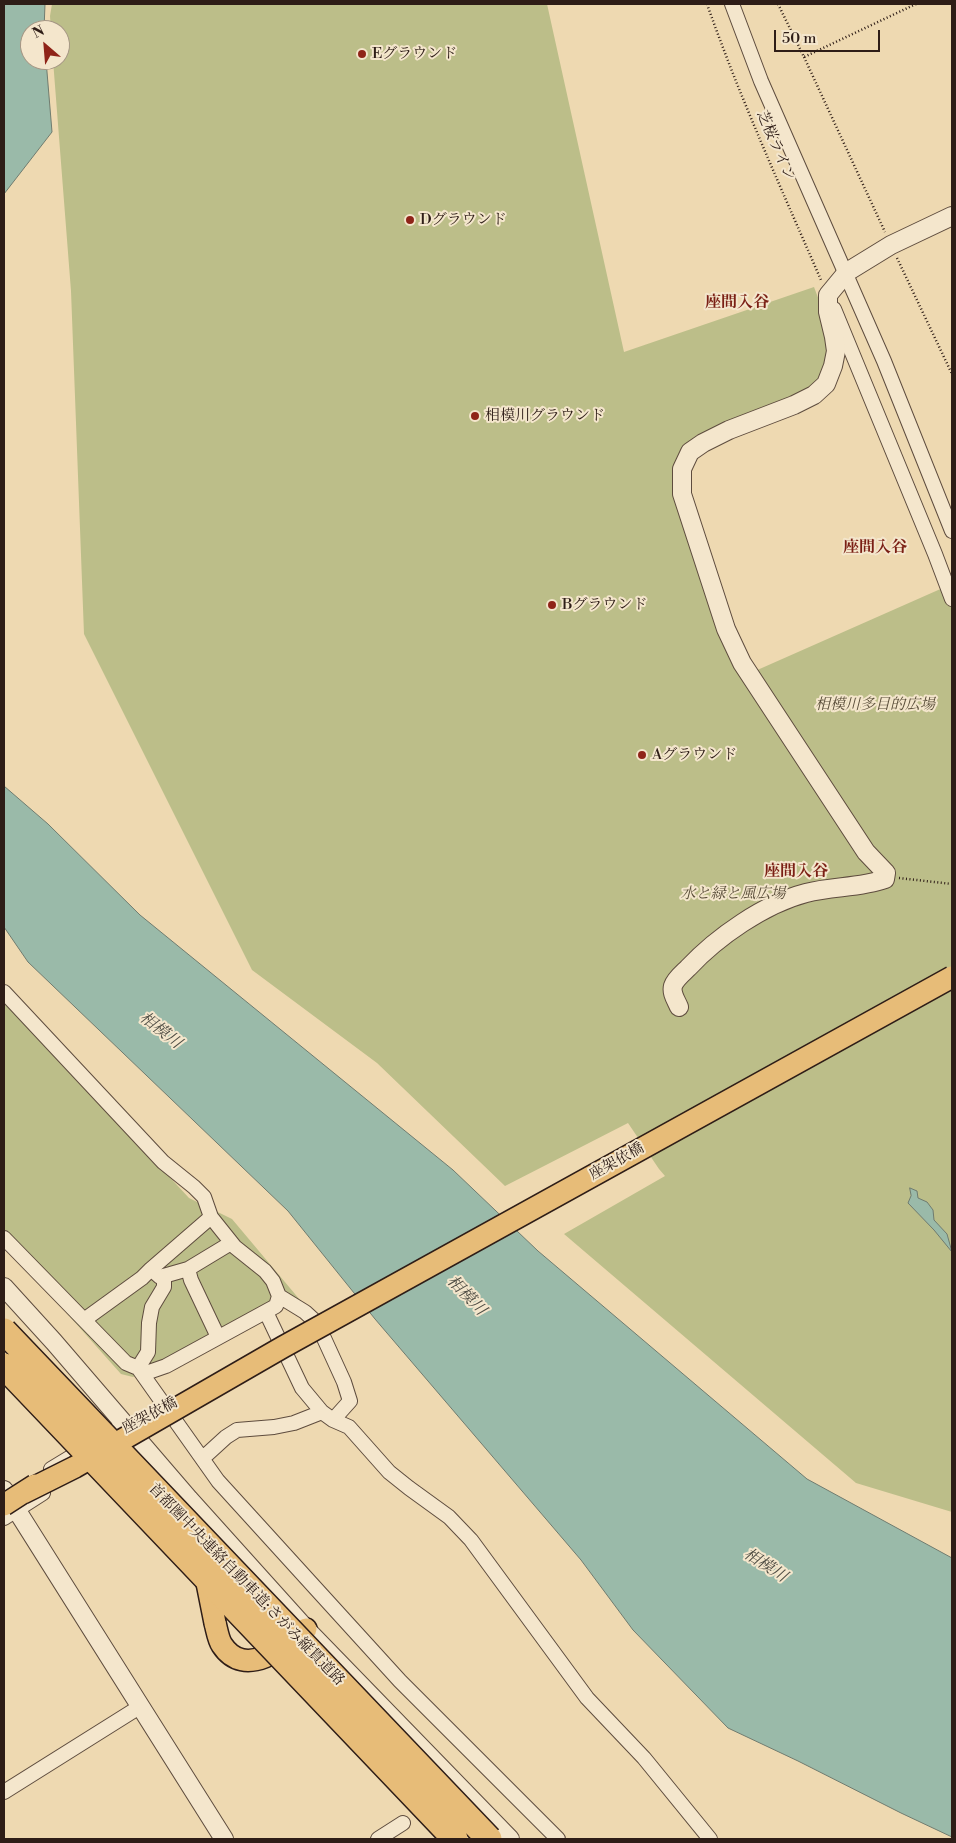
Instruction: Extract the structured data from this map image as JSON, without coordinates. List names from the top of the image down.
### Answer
{
  "streets": {
    "highway": ["首都圏中央連絡自動車道;さがみ縦貫道路"],
    "main road": ["座架依橋"],
    "path": ["芝桜ライン"]
  },
  "districts": ["座間入谷", "座間入谷", "座間入谷"],
  "water": ["相模川"],
  "parks": ["相模川多目的広場", "水と緑と風広場"],
  "places": [
    "Eグラウンド",
    "Dグラウンド",
    "相模川グラウンド",
    "Bグラウンド",
    "Aグラウンド"
  ],
  "scale_bar": "50 m",
  "north": "top left"
}
